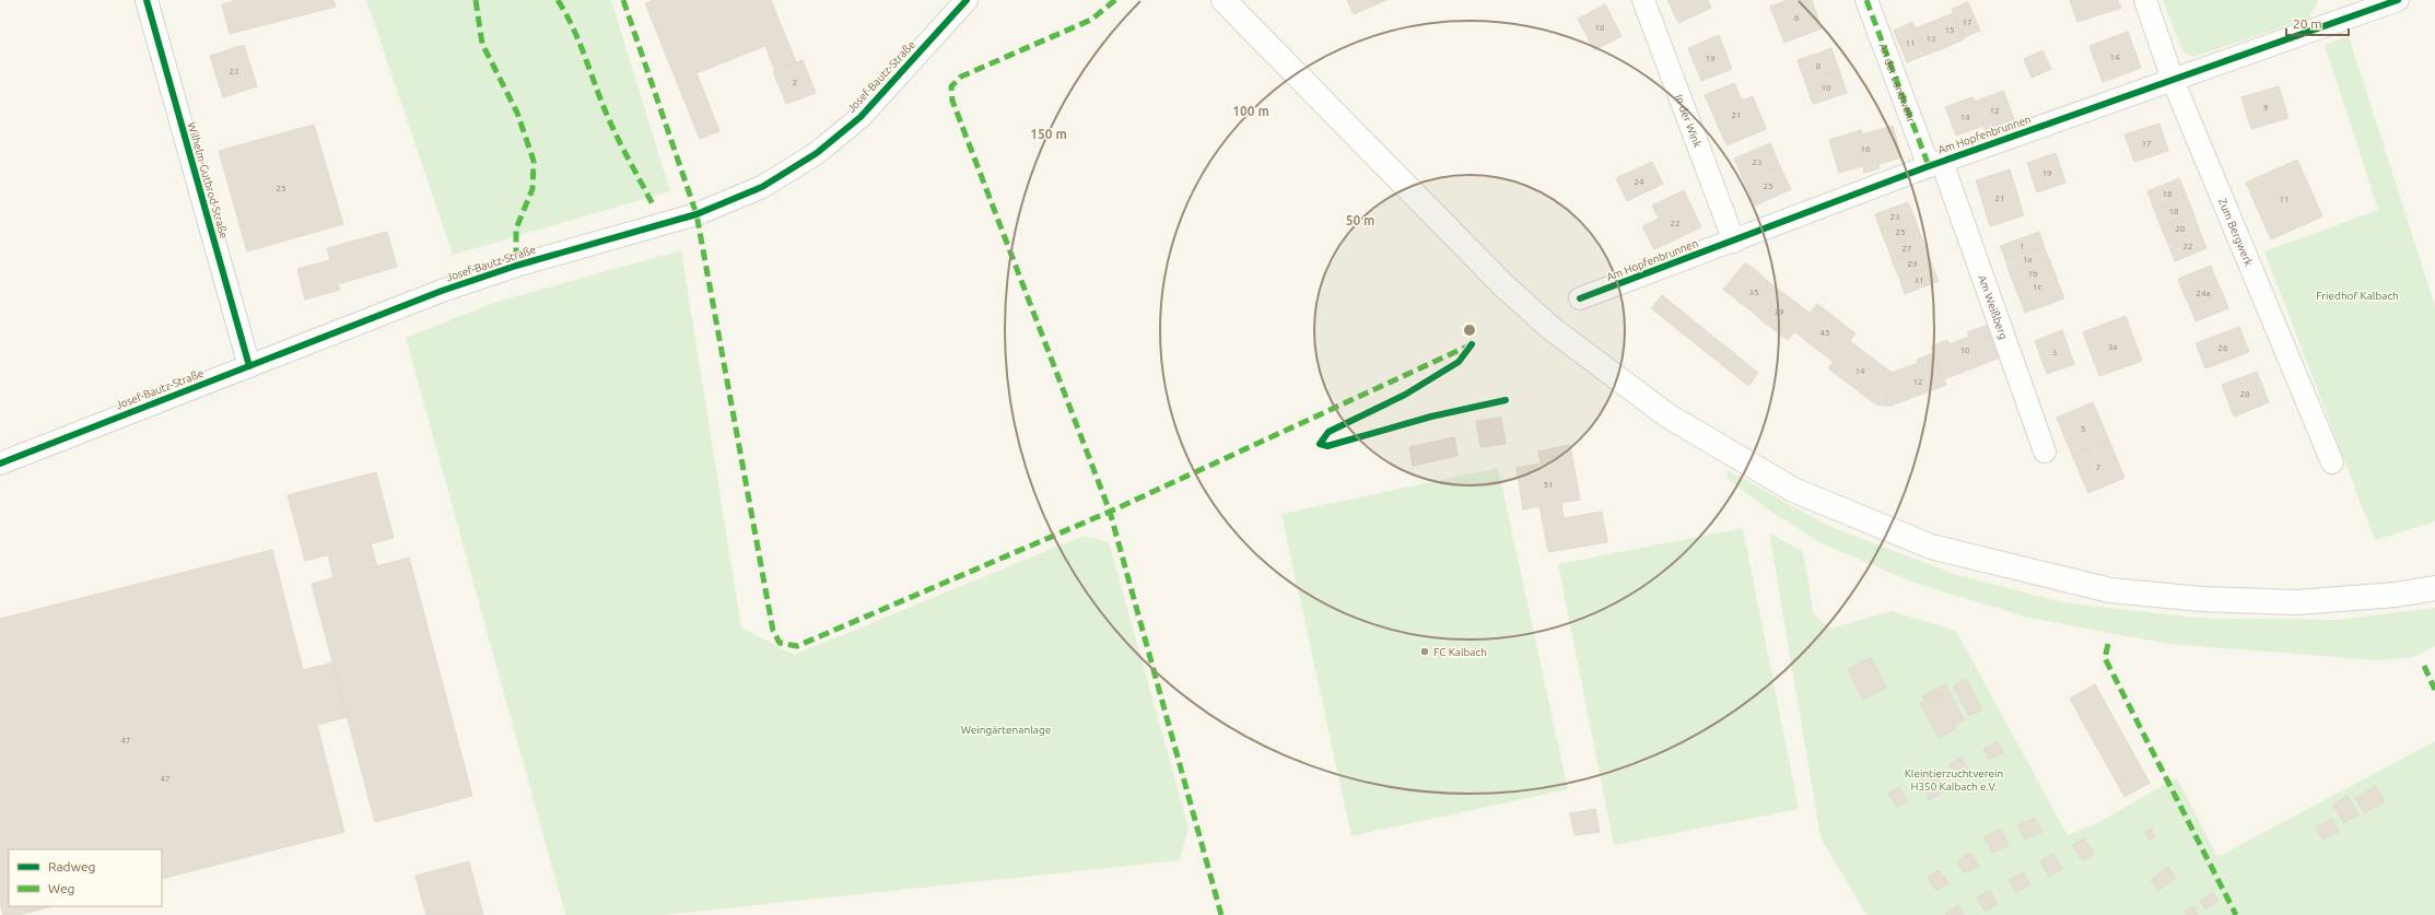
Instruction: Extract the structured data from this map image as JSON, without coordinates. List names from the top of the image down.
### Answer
{
  "streets": {
    "street": [
      "Josef-Bautz-Straße",
      "An der Landwehr",
      "In der Wink",
      "Am Hopfenbrunnen",
      "Wilhelm-Gutbrod-Straße",
      "Zum Bergwerk",
      "Am Weißberg"
    ]
  },
  "crossings": [
    ["Josef-Bautz-Straße", "Wilhelm-Gutbrod-Straße"],
    ["An der Landwehr", "Am Hopfenbrunnen"],
    ["An der Landwehr", "Am Weißberg"],
    ["In der Wink", "Am Hopfenbrunnen"],
    ["Am Hopfenbrunnen", "Zum Bergwerk"],
    ["Am Hopfenbrunnen", "Am Weißberg"]
  ],
  "parks": ["Friedhof Kalbach", "Weingärtenanlage", "Kleintierzuchtverein H350 Kalbach e.V."],
  "places": ["FC Kalbach"],
  "house_numbers": [
    "6",
    "17",
    "18",
    "15",
    "13",
    "11",
    "14",
    "19",
    "8",
    "23",
    "2",
    "10",
    "9",
    "12",
    "21",
    "14",
    "17",
    "16",
    "23",
    "19",
    "24",
    "25",
    "25",
    "16",
    "21",
    "11",
    "18",
    "23",
    "22",
    "20",
    "25",
    "1",
    "22",
    "27",
    "1a",
    "29",
    "1b",
    "31",
    "1c",
    "35",
    "24a",
    "39",
    "45",
    "3a",
    "26",
    "10",
    "3",
    "14",
    "12",
    "28",
    "5",
    "7",
    "51",
    "47",
    "47"
  ],
  "legend": ["Radweg", "Weg"],
  "scale_bar": "20 m",
  "rings": ["100 m", "150 m", "50 m"]
}
